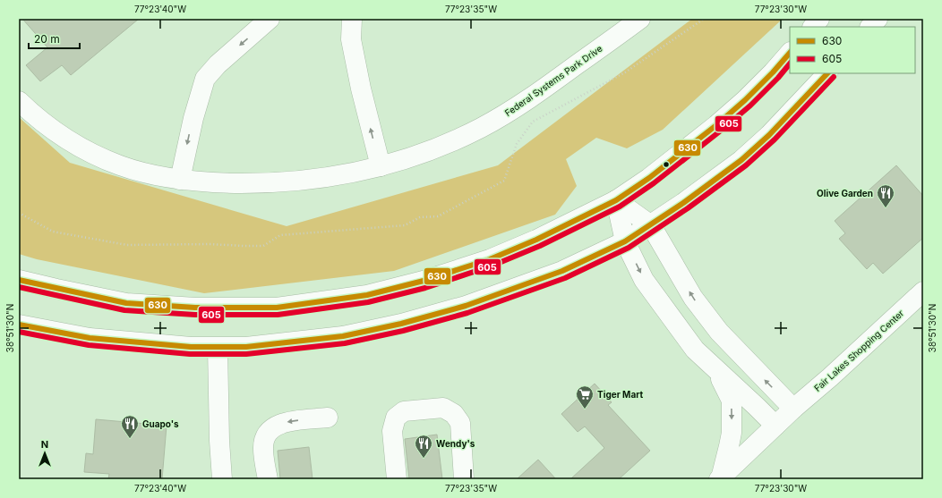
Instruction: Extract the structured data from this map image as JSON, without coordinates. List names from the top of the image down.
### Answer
{
  "streets": {
    "main road": ["Federal Systems Park Drive", "Fair Lakes Shopping Center"]
  },
  "places": {
    "restaurant": ["Olive Garden", "Guapo's", "Wendy's"],
    "supermarket": ["Tiger Mart"]
  },
  "lines": ["transit line 630", "transit line 605"],
  "legend": ["630", "605"],
  "scale_bar": "20 m",
  "north": "top",
  "coordinates": [
    "77°23'40\"W",
    "77°23'35\"W",
    "77°23'30\"W",
    "38°51'30\"N"
  ]
}
